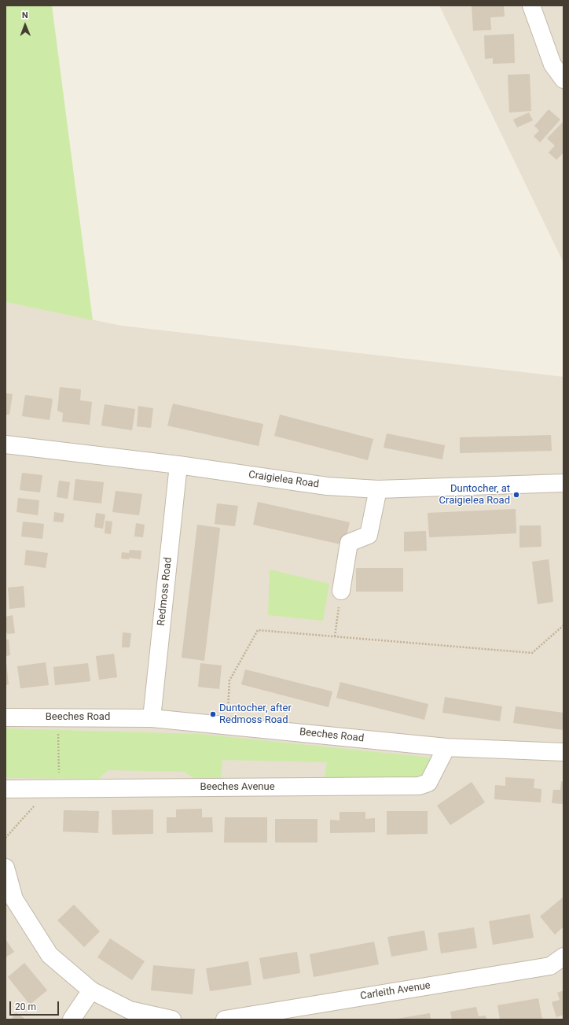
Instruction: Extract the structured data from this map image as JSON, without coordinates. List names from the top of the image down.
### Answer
{
  "streets": {
    "street": [
      "Craigielea Road",
      "Redmoss Road",
      "Beeches Road",
      "Beeches Avenue",
      "Carleith Avenue"
    ]
  },
  "crossings": [
    ["Craigielea Road", "Redmoss Road"],
    ["Redmoss Road", "Beeches Road"],
    ["Beeches Road", "Beeches Avenue"]
  ],
  "places": ["Duntocher, at Craigielea Road", "Duntocher, after Redmoss Road"],
  "scale_bar": "20 m",
  "north": "top"
}
